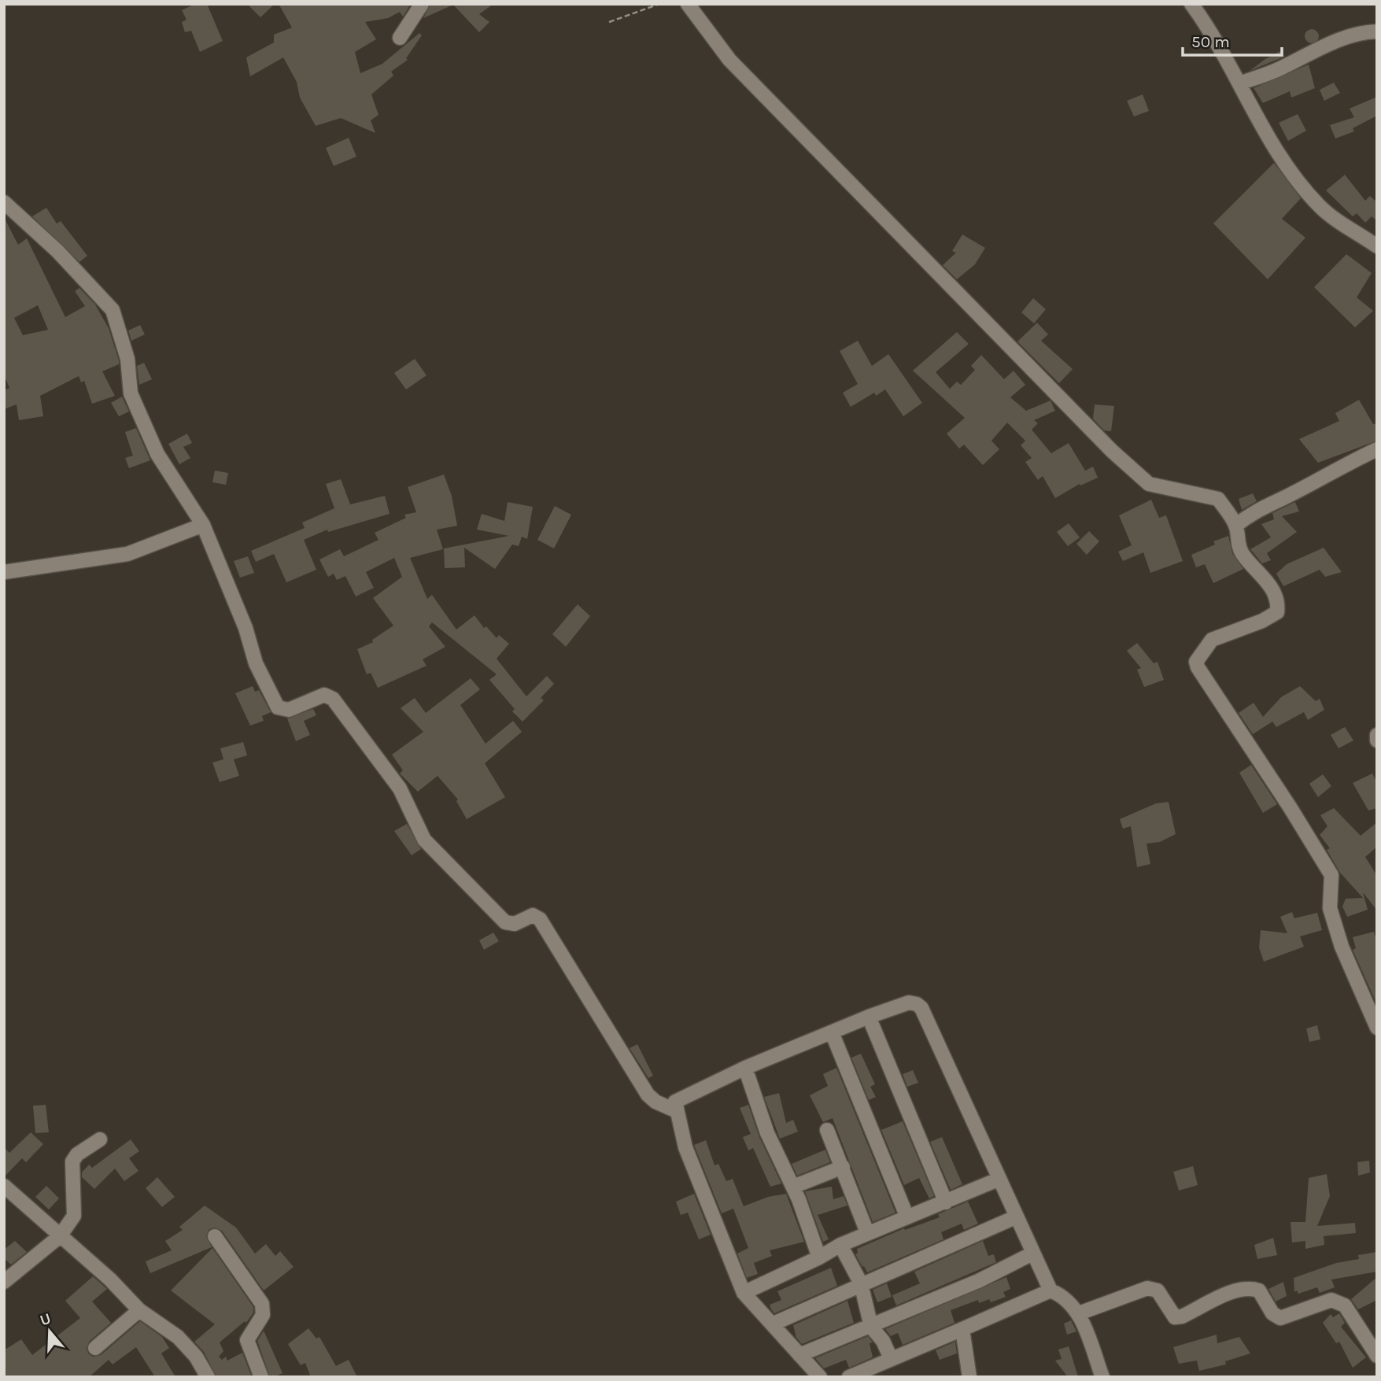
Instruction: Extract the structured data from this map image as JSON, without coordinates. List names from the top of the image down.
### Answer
{
  "scale_bar": "50 m",
  "north": "top"
}
